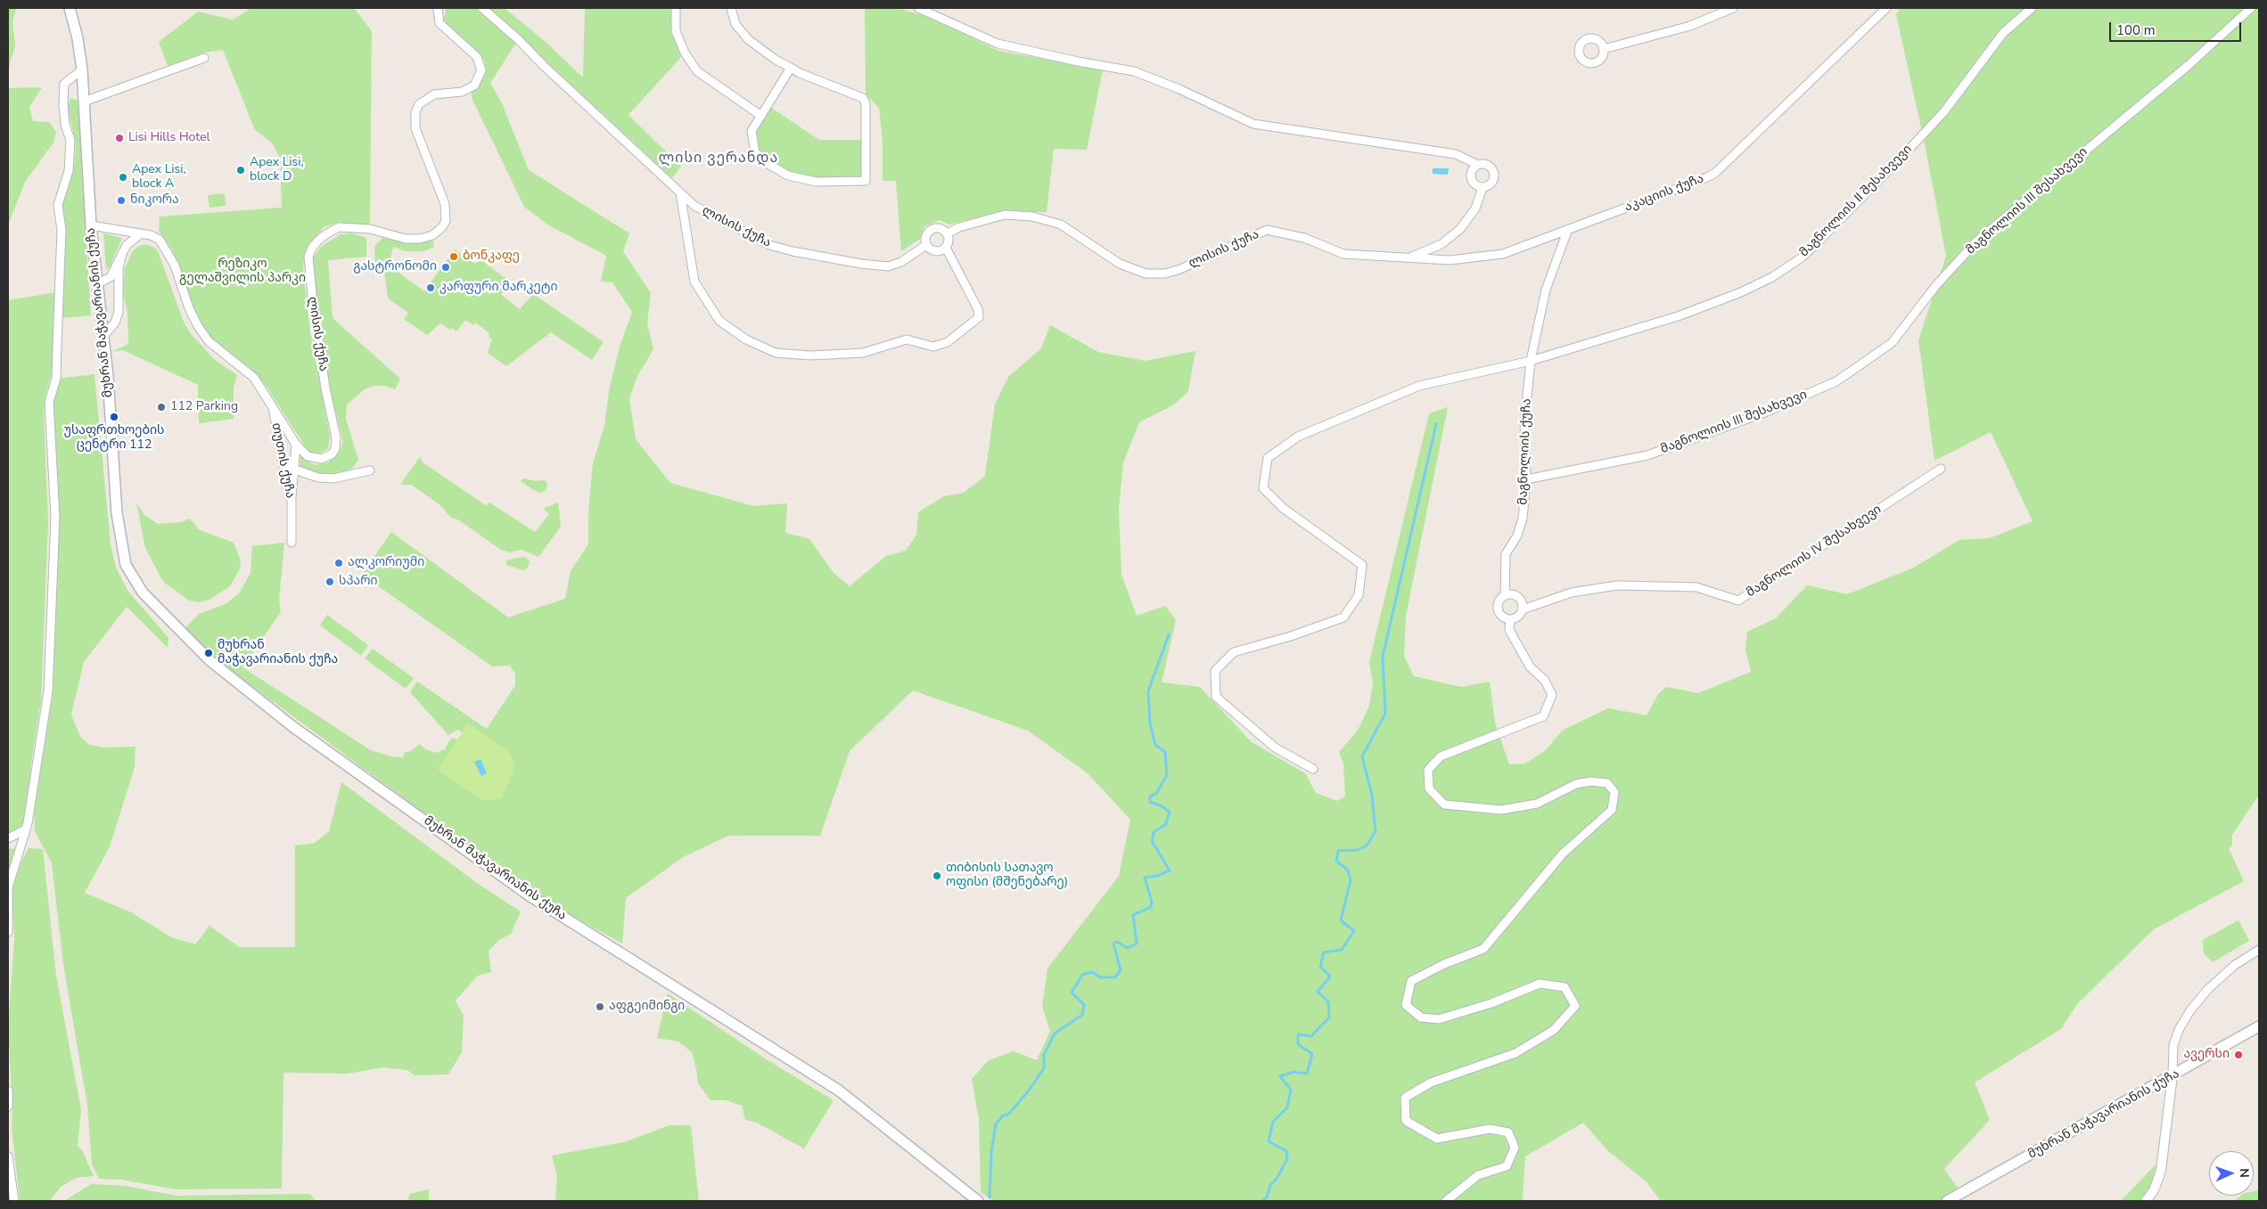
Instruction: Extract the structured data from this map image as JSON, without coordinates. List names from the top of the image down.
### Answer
{
  "streets": {
    "main road": ["მუხრან მაჭავარიანის ქუჩა"],
    "street": [
      "აკაციის ქუჩა",
      "მაგნოლიის II შესახვევი",
      "მაგნოლიის III შესახვევი",
      "ლისის ქუჩა",
      "მაგნოლიის ქუჩა",
      "თუთის ქუჩა",
      "მაგნოლიის IV შესახვევი"
    ]
  },
  "crossings": [
    ["აკაციის ქუჩა", "ლისის ქუჩა"],
    ["აკაციის ქუჩა", "მაგნოლიის ქუჩა"],
    ["მაგნოლიის II შესახვევი", "მაგნოლიის ქუჩა"],
    ["მაგნოლიის III შესახვევი", "მაგნოლიის ქუჩა"],
    ["ლისის ქუჩა", "მუხრან მაჭავარიანის ქუჩა"],
    ["ლისის ქუჩა", "თუთის ქუჩა"],
    ["მაგნოლიის ქუჩა", "მაგნოლიის IV შესახვევი"]
  ],
  "districts": ["ლისი ვერანდა"],
  "parks": ["რეზიკო გელაშვილის პარკი"],
  "places": [
    "Lisi Hills Hotel",
    "Apex Lisi, block D",
    "Apex Lisi, block A",
    "ნიკორა",
    "ბონკაფე",
    "გასტრონომი",
    "კარფური მარკეტი",
    "112 Parking",
    "უსაფრთხოების ცენტრი 112",
    "ალკორიუმი",
    "სპარი",
    "მუხრან მაჭავარიანის ქუჩა",
    "თიბისის სათავო ოფისი (მშენებარე)",
    "აფგეიმინგი",
    "ავერსი"
  ],
  "scale_bar": "100 m",
  "north": "right"
}
